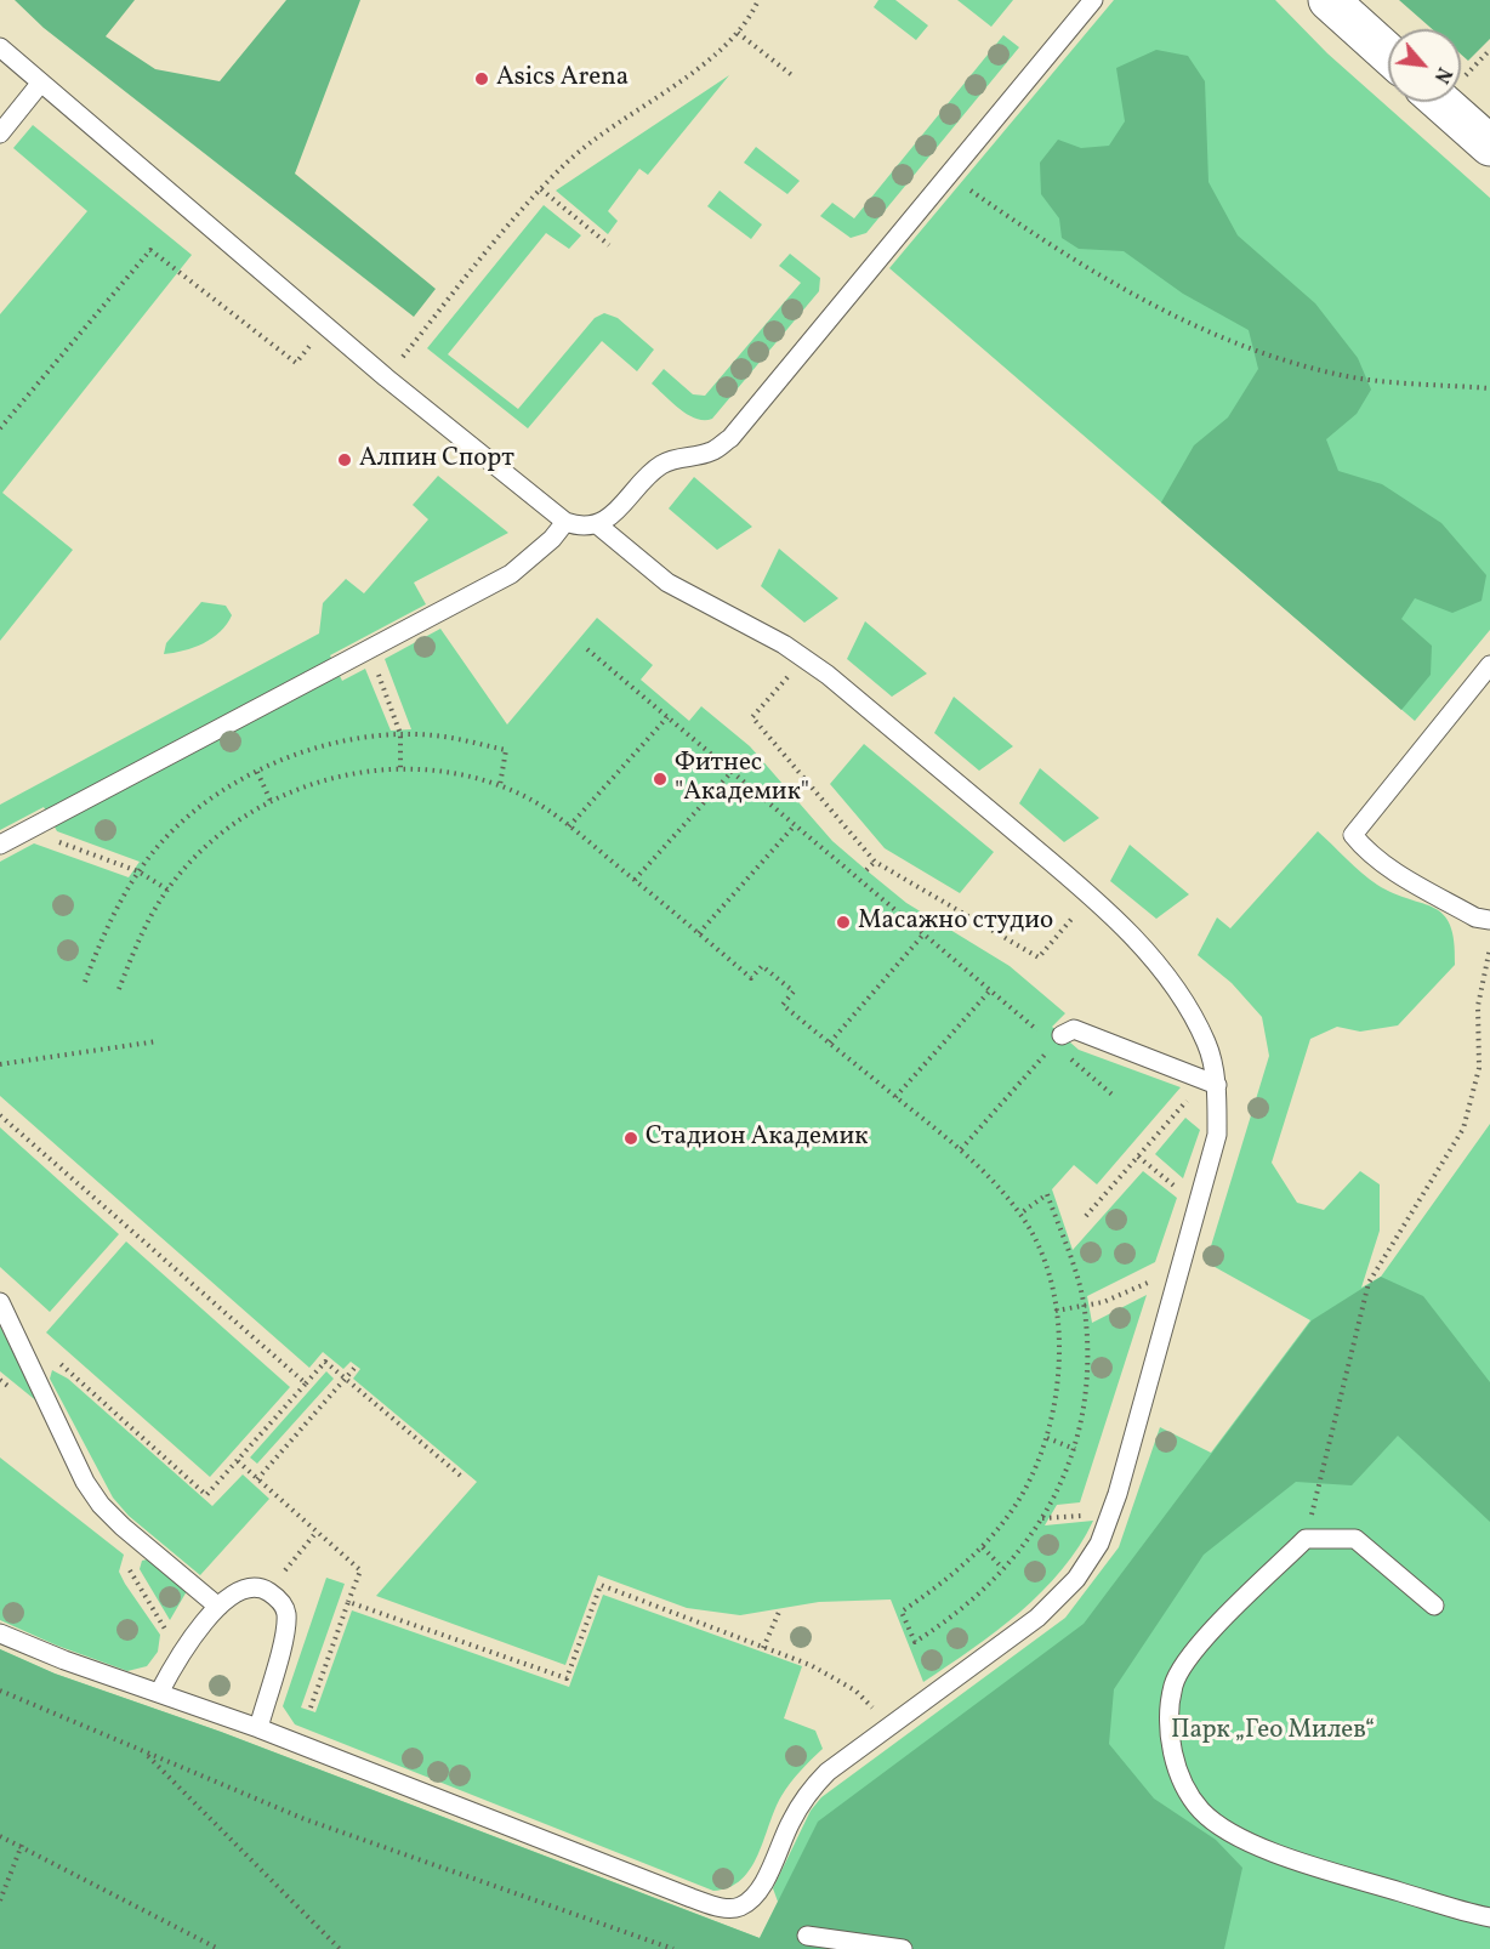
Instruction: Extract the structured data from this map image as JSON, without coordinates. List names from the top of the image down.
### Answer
{
  "parks": ["Парк „Гео Милев“"],
  "places": [
    "Asics Arena",
    "Алпин Спорт",
    "Фитнес \"Академик\"",
    "Масажно студио",
    "Стадион Академик"
  ],
  "north": "bottom right"
}
